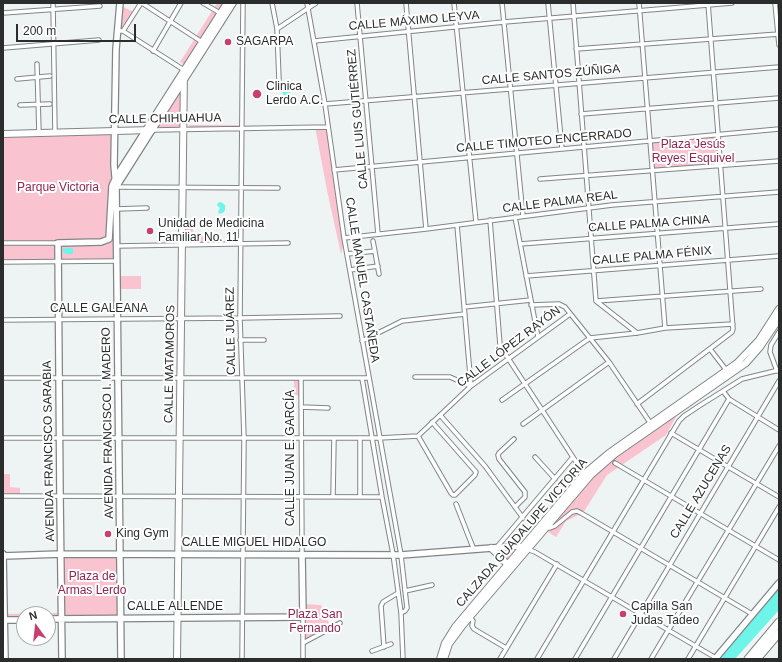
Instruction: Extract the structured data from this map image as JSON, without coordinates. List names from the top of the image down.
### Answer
{
  "streets": {
    "main road": [
      "CALLE CHIHUAHUA",
      "CALLE MATAMOROS",
      "AVENIDA FRANCISCO I. MADERO",
      "AVENIDA FRANCISCO SARABIA",
      "CALLE JUAN E. GARCÍA",
      "CALZADA GUADALUPE VICTORIA",
      "CALLE MIGUEL HIDALGO",
      "CALLE ALLENDE"
    ],
    "street": [
      "CALLE MÁXIMO LEYVA",
      "CALLE SANTOS ZÚÑIGA",
      "CALLE LUIS GUTIÉRREZ",
      "CALLE TIMOTEO ENCERRADO",
      "CALLE PALMA REAL",
      "CALLE PALMA CHINA",
      "CALLE PALMA FÉNIX",
      "CALLE MANUEL CASTAÑEDA",
      "CALLE GALEANA",
      "CALLE JUÁREZ",
      "CALLE LÓPEZ RAYÓN",
      "CALLE AZUCENAS"
    ]
  },
  "crossings": [
    ["CALLE MÁXIMO LEYVA", "CALLE LUIS GUTIÉRREZ"],
    ["CALLE MÁXIMO LEYVA", "CALLE MANUEL CASTAÑEDA"],
    ["CALLE SANTOS ZÚÑIGA", "CALLE LUIS GUTIÉRREZ"],
    ["CALLE SANTOS ZÚÑIGA", "CALLE MANUEL CASTAÑEDA"],
    ["CALLE CHIHUAHUA", "CALLE MANUEL CASTAÑEDA"],
    ["CALLE CHIHUAHUA", "CALLE JUÁREZ"],
    ["CALLE CHIHUAHUA", "CALLE MATAMOROS"],
    ["CALLE LUIS GUTIÉRREZ", "CALLE TIMOTEO ENCERRADO"],
    ["CALLE LUIS GUTIÉRREZ", "CALLE PALMA REAL"],
    ["CALLE TIMOTEO ENCERRADO", "CALLE MANUEL CASTAÑEDA"],
    ["CALLE PALMA REAL", "CALLE MANUEL CASTAÑEDA"],
    ["CALLE MANUEL CASTAÑEDA", "CALLE MIGUEL HIDALGO"],
    ["CALLE GALEANA", "CALLE JUÁREZ"],
    ["CALLE GALEANA", "CALLE MATAMOROS"],
    ["CALLE GALEANA", "AVENIDA FRANCISCO I. MADERO"],
    ["CALLE GALEANA", "AVENIDA FRANCISCO SARABIA"],
    ["CALLE JUÁREZ", "CALLE MIGUEL HIDALGO"],
    ["CALLE JUÁREZ", "CALLE ALLENDE"],
    ["CALLE MATAMOROS", "CALLE MIGUEL HIDALGO"],
    ["CALLE MATAMOROS", "CALLE ALLENDE"],
    ["AVENIDA FRANCISCO I. MADERO", "CALLE MIGUEL HIDALGO"],
    ["AVENIDA FRANCISCO I. MADERO", "CALLE ALLENDE"],
    ["AVENIDA FRANCISCO SARABIA", "CALLE MIGUEL HIDALGO"],
    ["AVENIDA FRANCISCO SARABIA", "CALLE ALLENDE"],
    ["CALLE JUAN E. GARCÍA", "CALLE MIGUEL HIDALGO"],
    ["CALLE JUAN E. GARCÍA", "CALLE ALLENDE"],
    ["CALZADA GUADALUPE VICTORIA", "CALLE MIGUEL HIDALGO"]
  ],
  "parks": [
    "Plaza Jesús Reyes Esquivel",
    "Parque Victoria",
    "Plaza de Armas Lerdo",
    "Plaza San Fernando"
  ],
  "places": [
    "SAGARPA",
    "Clinica Lerdo A.C.",
    "Unidad de Medicina Familiar No. 11",
    "King Gym",
    "Capilla San Judas Tadeo"
  ],
  "scale_bar": "200 m",
  "north": "top"
}
